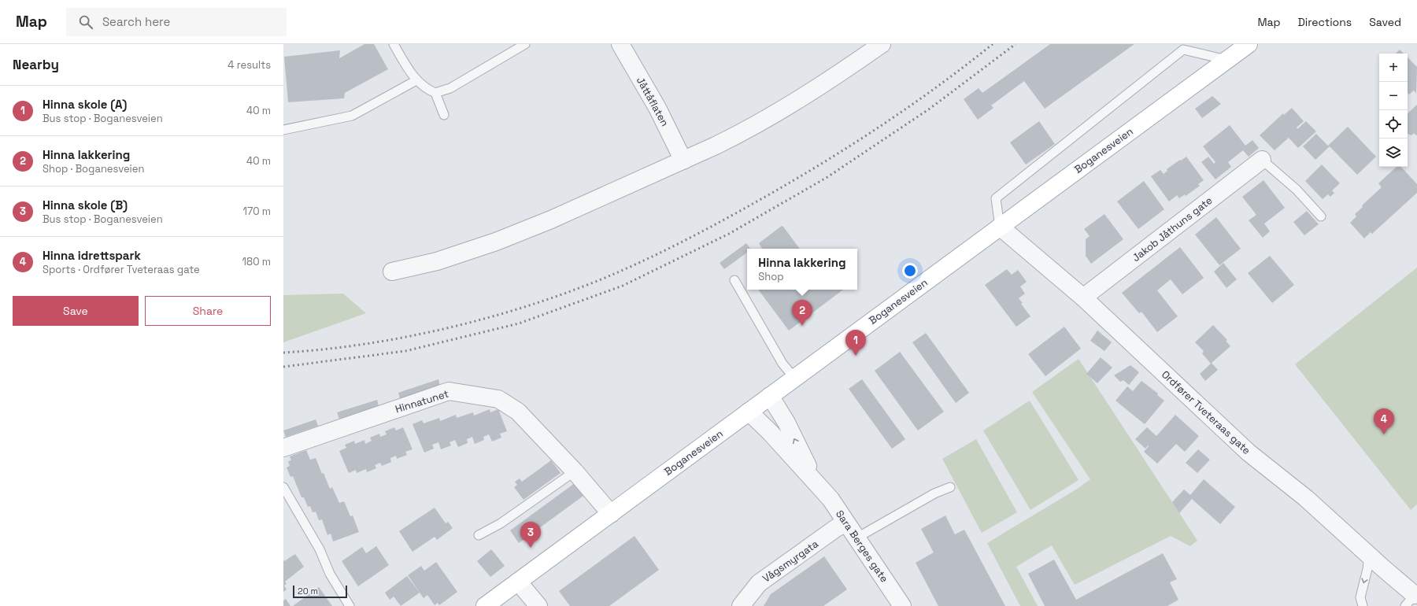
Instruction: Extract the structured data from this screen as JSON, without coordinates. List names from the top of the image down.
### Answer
{
  "streets": {
    "main road": ["Boganesveien"],
    "street": [
      "Jåttåflaten",
      "Jakob Jåthuns gate",
      "Hinnatunet",
      "Ordfører Tveteraas gate",
      "Sara Berges gate",
      "Vågsmyrgata"
    ]
  },
  "crossings": [
    ["Boganesveien", "Hinnatunet"],
    ["Boganesveien", "Ordfører Tveteraas gate"],
    ["Boganesveien", "Sara Berges gate"],
    ["Jakob Jåthuns gate", "Ordfører Tveteraas gate"],
    ["Sara Berges gate", "Vågsmyrgata"]
  ],
  "scale_bar": "20 m",
  "page": {
    "header": "Map",
    "search": "Search here",
    "nav": ["Map", "Directions", "Saved"],
    "heading": ["Nearby", "4 results"],
    "map_buttons": ["+", "−"],
    "list": [
      {
        "mark": "1",
        "name": "Hinna skole (A)",
        "note": "Bus stop · Boganesveien",
        "value": "40 m"
      },
      {
        "mark": "2",
        "name": "Hinna lakkering",
        "note": "Shop · Boganesveien",
        "value": "40 m"
      },
      {
        "mark": "3",
        "name": "Hinna skole (B)",
        "note": "Bus stop · Boganesveien",
        "value": "170 m"
      },
      {
        "mark": "4",
        "name": "Hinna idrettspark",
        "note": "Sports · Ordfører Tveteraas gate",
        "value": "180 m"
      }
    ],
    "popup": ["Hinna lakkering", "Shop"],
    "buttons": ["Save", "Share"],
    "pins": [
      "2",
      "1",
      "4",
      "3"
    ],
    "scale": "20 m"
  }
}
